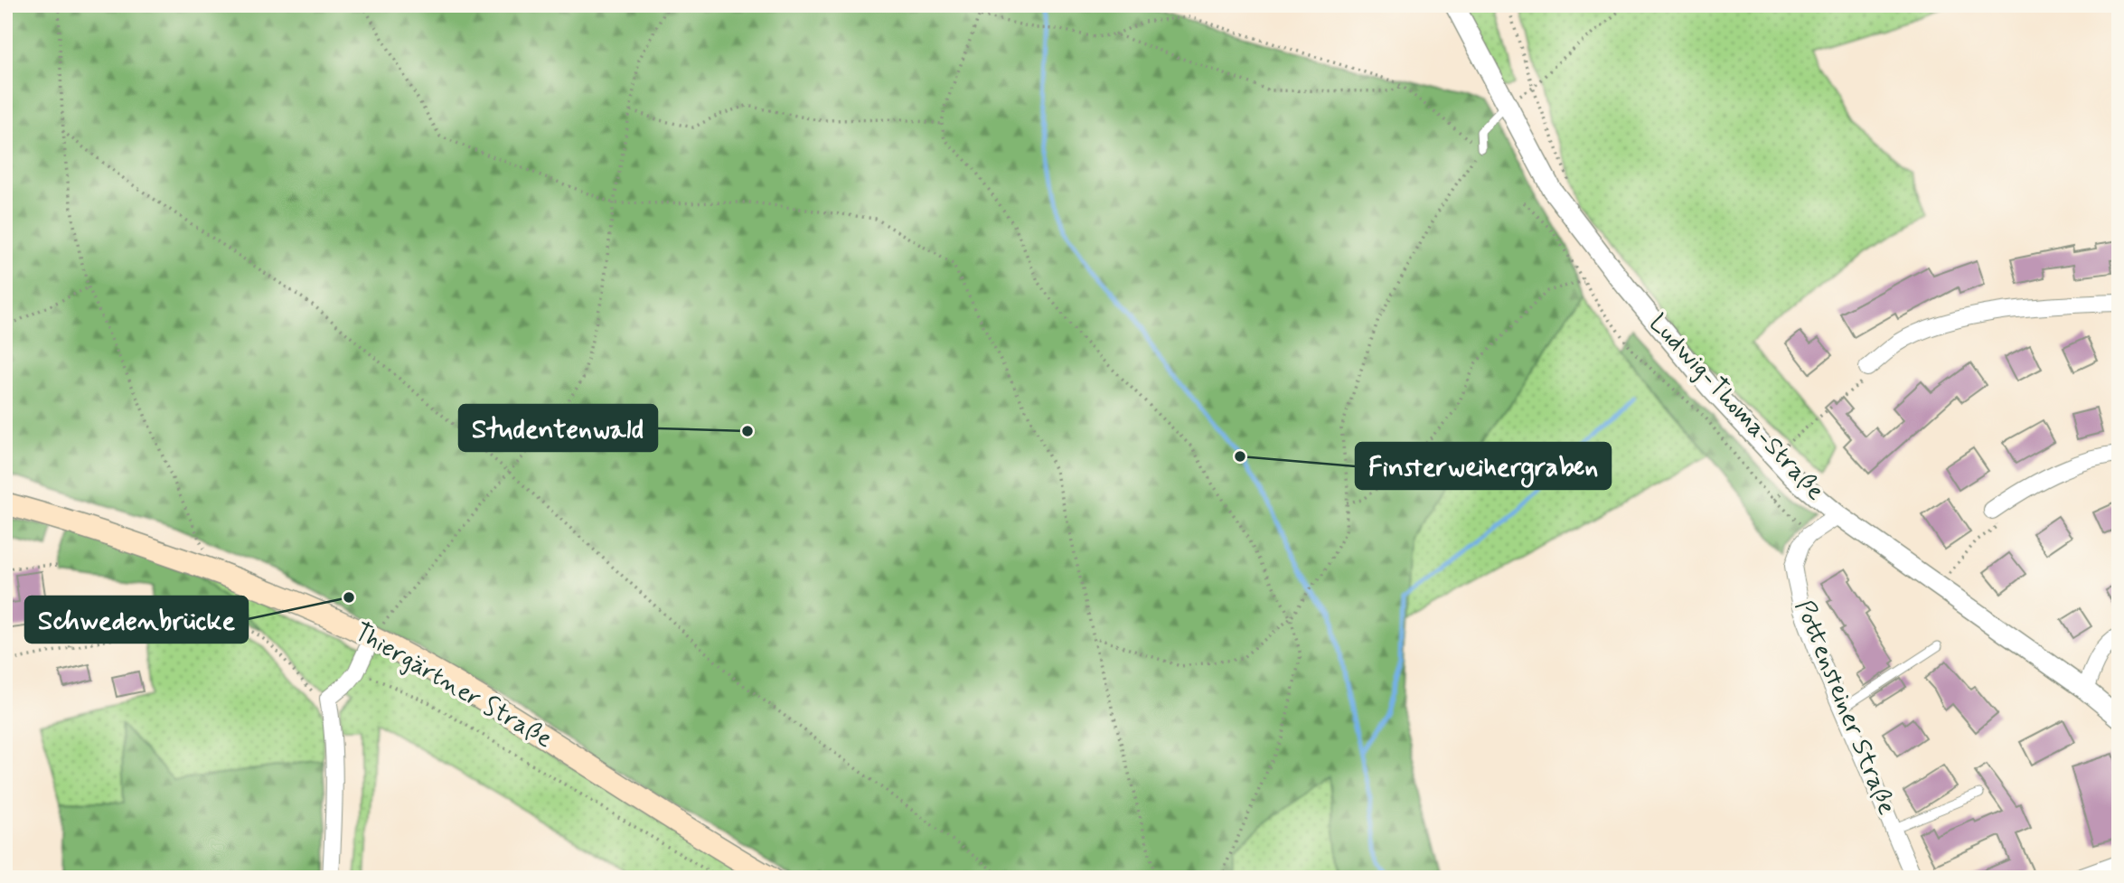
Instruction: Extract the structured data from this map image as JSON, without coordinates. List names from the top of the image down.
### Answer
{
  "streets": {
    "main road": ["Thiergärtner Straße"],
    "street": ["Ludwig-Thoma-Straße", "Pottensteiner Straße"]
  },
  "crossings": [
    ["Ludwig-Thoma-Straße", "Pottensteiner Straße"]
  ],
  "places": ["Studentenwald", "Finsterweihergraben", "Schwedenbrücke"]
}
